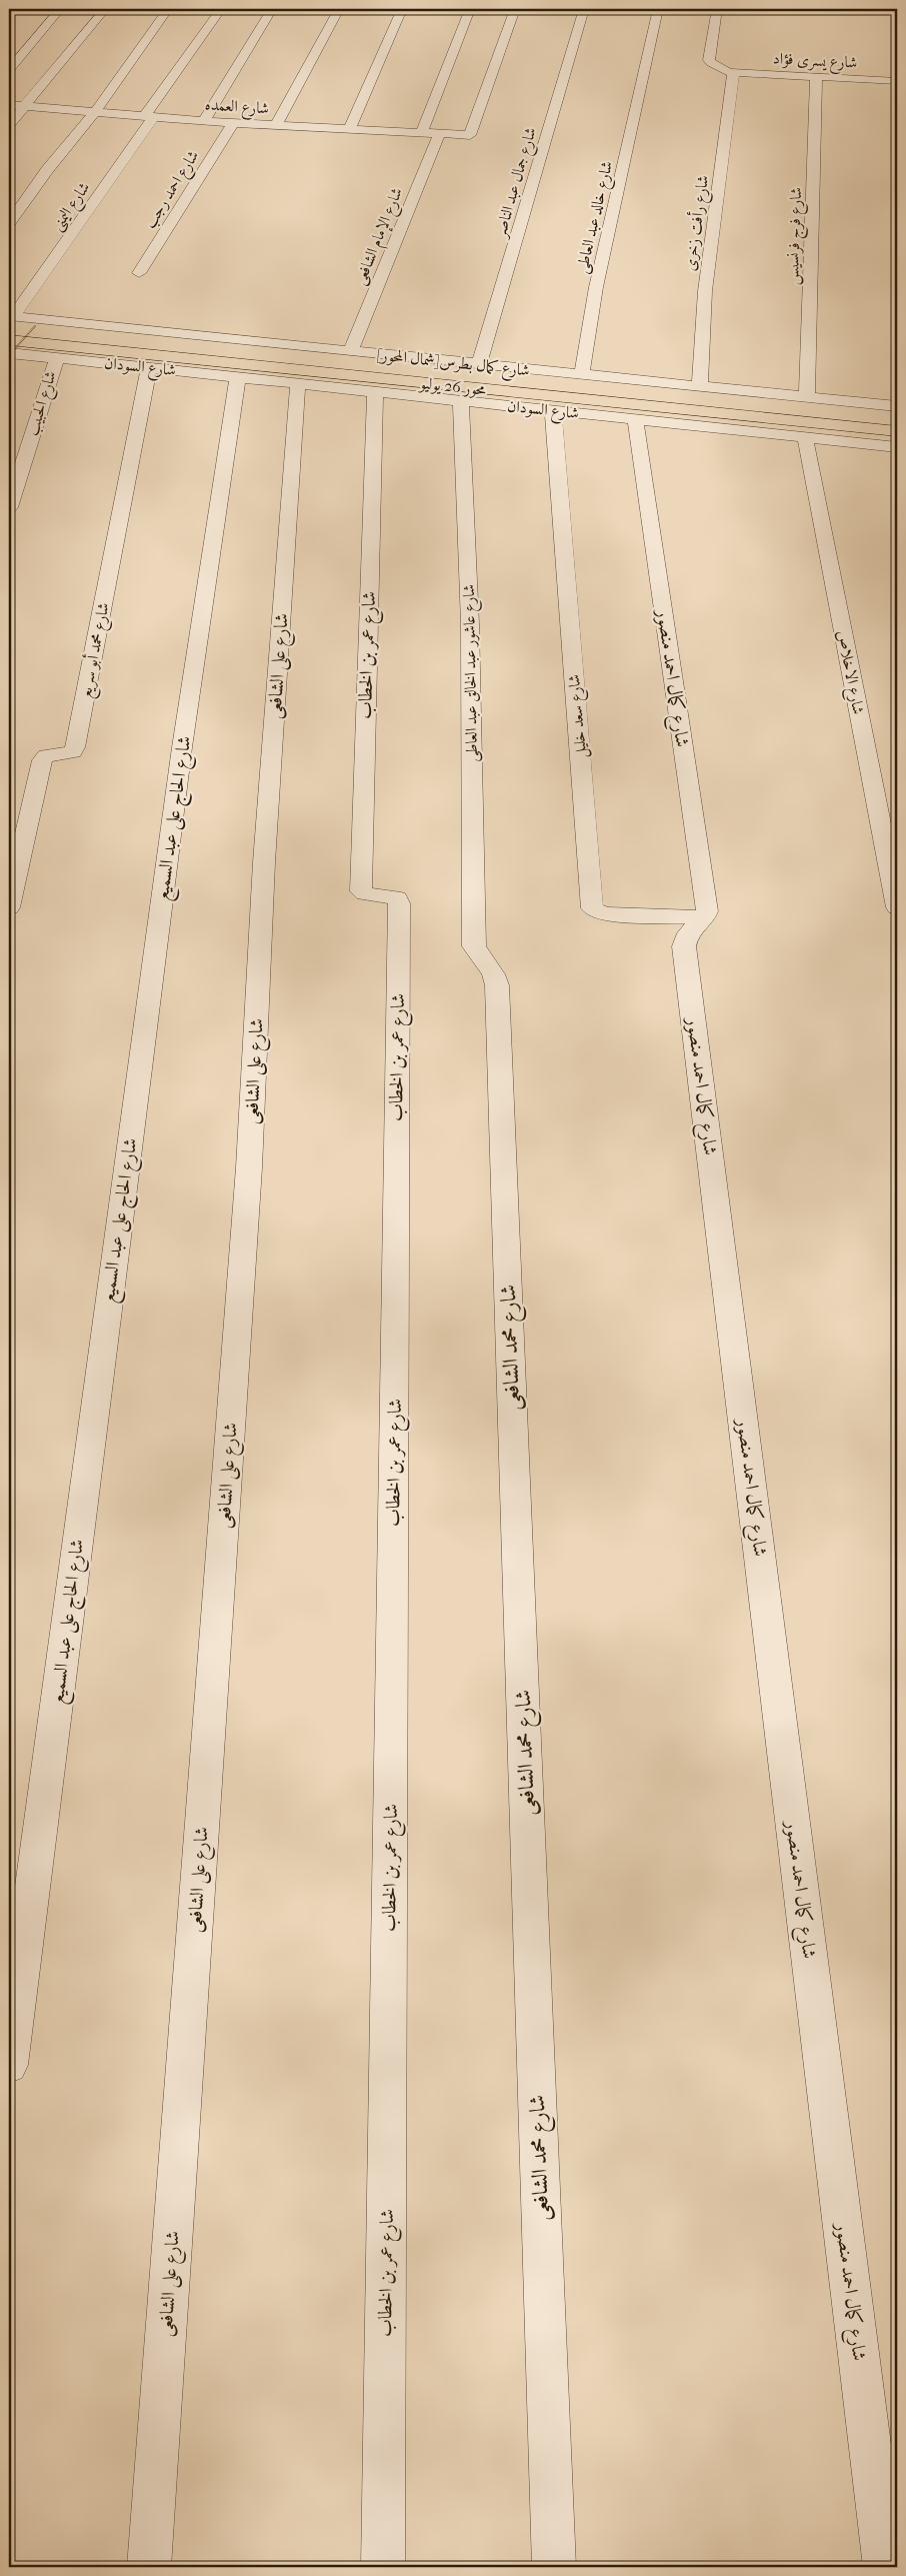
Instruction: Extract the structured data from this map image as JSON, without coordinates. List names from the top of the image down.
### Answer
{
  "streets": {
    "highway": ["محور 26 يوليو"],
    "street": [
      "شارع يسرى فؤاد",
      "شارع العمده",
      "شارع جمال عبد الناصر",
      "شارع احمد رجب",
      "شارع اليمنى",
      "شارع خالد عبد العاطى",
      "شارع رأفت زخرى",
      "شارع الإمام الشافعى",
      "شارع فرج فرنسيس",
      "شارع كمال بطرس[شمال المحور]",
      "شارع السودان",
      "شارع الحبيب",
      "شارع محمد أبو سريع",
      "شارع عمر بن الخطاب",
      "شارع على الشافعى",
      "شارع الاخلاص",
      "شارع عاشور عبد الخالق عبد العاطى",
      "شارع كمال احمد منصور",
      "شارع سعد خليل",
      "شارع الحاج على عبد السميع",
      "شارع محمد الشافعى"
    ]
  },
  "crossings": [
    ["شارع يسرى فؤاد", "شارع رأفت زخرى"],
    ["شارع يسرى فؤاد", "شارع فرج فرنسيس"],
    ["شارع العمده", "شارع احمد رجب"],
    ["شارع العمده", "شارع اليمنى"],
    ["شارع العمده", "شارع الإمام الشافعى"],
    ["شارع جمال عبد الناصر", "شارع كمال بطرس[شمال المحور]"],
    ["شارع اليمنى", "شارع كمال بطرس[شمال المحور]"],
    ["شارع اليمنى", "محور 26 يوليو"],
    ["شارع خالد عبد العاطى", "شارع كمال بطرس[شمال المحور]"],
    ["شارع رأفت زخرى", "شارع كمال بطرس[شمال المحور]"],
    ["شارع الإمام الشافعى", "شارع كمال بطرس[شمال المحور]"],
    ["شارع فرج فرنسيس", "شارع كمال بطرس[شمال المحور]"],
    ["شارع كمال بطرس[شمال المحور]", "محور 26 يوليو"],
    ["شارع السودان", "شارع الحبيب"],
    ["شارع السودان", "شارع محمد أبو سريع"],
    ["شارع السودان", "شارع عمر بن الخطاب"],
    ["شارع السودان", "شارع على الشافعى"],
    ["شارع السودان", "شارع الاخلاص"],
    ["شارع السودان", "شارع عاشور عبد الخالق عبد العاطى"],
    ["شارع السودان", "شارع كمال احمد منصور"],
    ["شارع السودان", "شارع سعد خليل"],
    ["شارع السودان", "شارع الحاج على عبد السميع"],
    ["شارع عاشور عبد الخالق عبد العاطى", "شارع محمد الشافعى"],
    ["شارع كمال احمد منصور", "شارع سعد خليل"]
  ]
}
